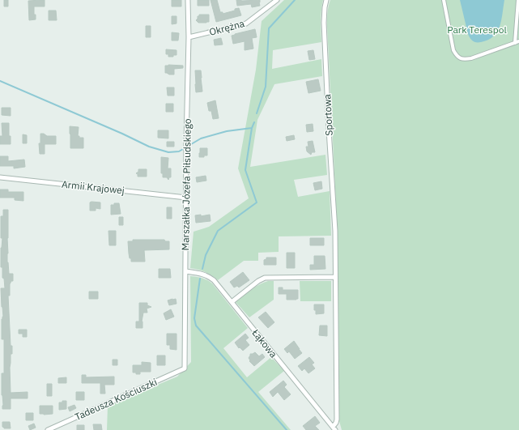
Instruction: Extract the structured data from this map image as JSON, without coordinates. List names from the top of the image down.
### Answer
{
  "streets": {
    "street": [
      "Okrężna",
      "Sportowa",
      "Marszałka Józefa Piłsudskiego",
      "Armii Krajowej",
      "Łąkowa",
      "Tadeusza Kościuszki"
    ]
  },
  "crossings": [
    ["Okrężna", "Marszałka Józefa Piłsudskiego"],
    ["Sportowa", "Łąkowa"],
    ["Marszałka Józefa Piłsudskiego", "Armii Krajowej"],
    ["Marszałka Józefa Piłsudskiego", "Łąkowa"],
    ["Marszałka Józefa Piłsudskiego", "Tadeusza Kościuszki"]
  ],
  "parks": ["Park Terespol"]
}
